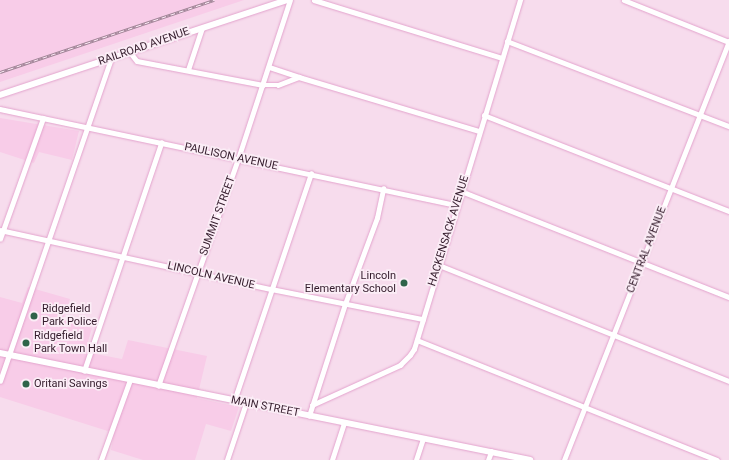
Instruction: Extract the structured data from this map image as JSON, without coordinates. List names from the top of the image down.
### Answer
{
  "streets": {
    "street": [
      "RAILROAD AVENUE",
      "PAULISON AVENUE",
      "SUMMIT STREET",
      "HACKENSACK AVENUE",
      "CENTRAL AVENUE",
      "LINCOLN AVENUE",
      "MAIN STREET"
    ]
  },
  "crossings": [
    ["RAILROAD AVENUE", "SUMMIT STREET"],
    ["PAULISON AVENUE", "SUMMIT STREET"],
    ["PAULISON AVENUE", "HACKENSACK AVENUE"],
    ["SUMMIT STREET", "LINCOLN AVENUE"],
    ["SUMMIT STREET", "MAIN STREET"],
    ["HACKENSACK AVENUE", "LINCOLN AVENUE"]
  ],
  "places": [
    "Lincoln Elementary School",
    "Ridgefield Park Police",
    "Ridgefield Park Town Hall",
    "Oritani Savings"
  ]
}
